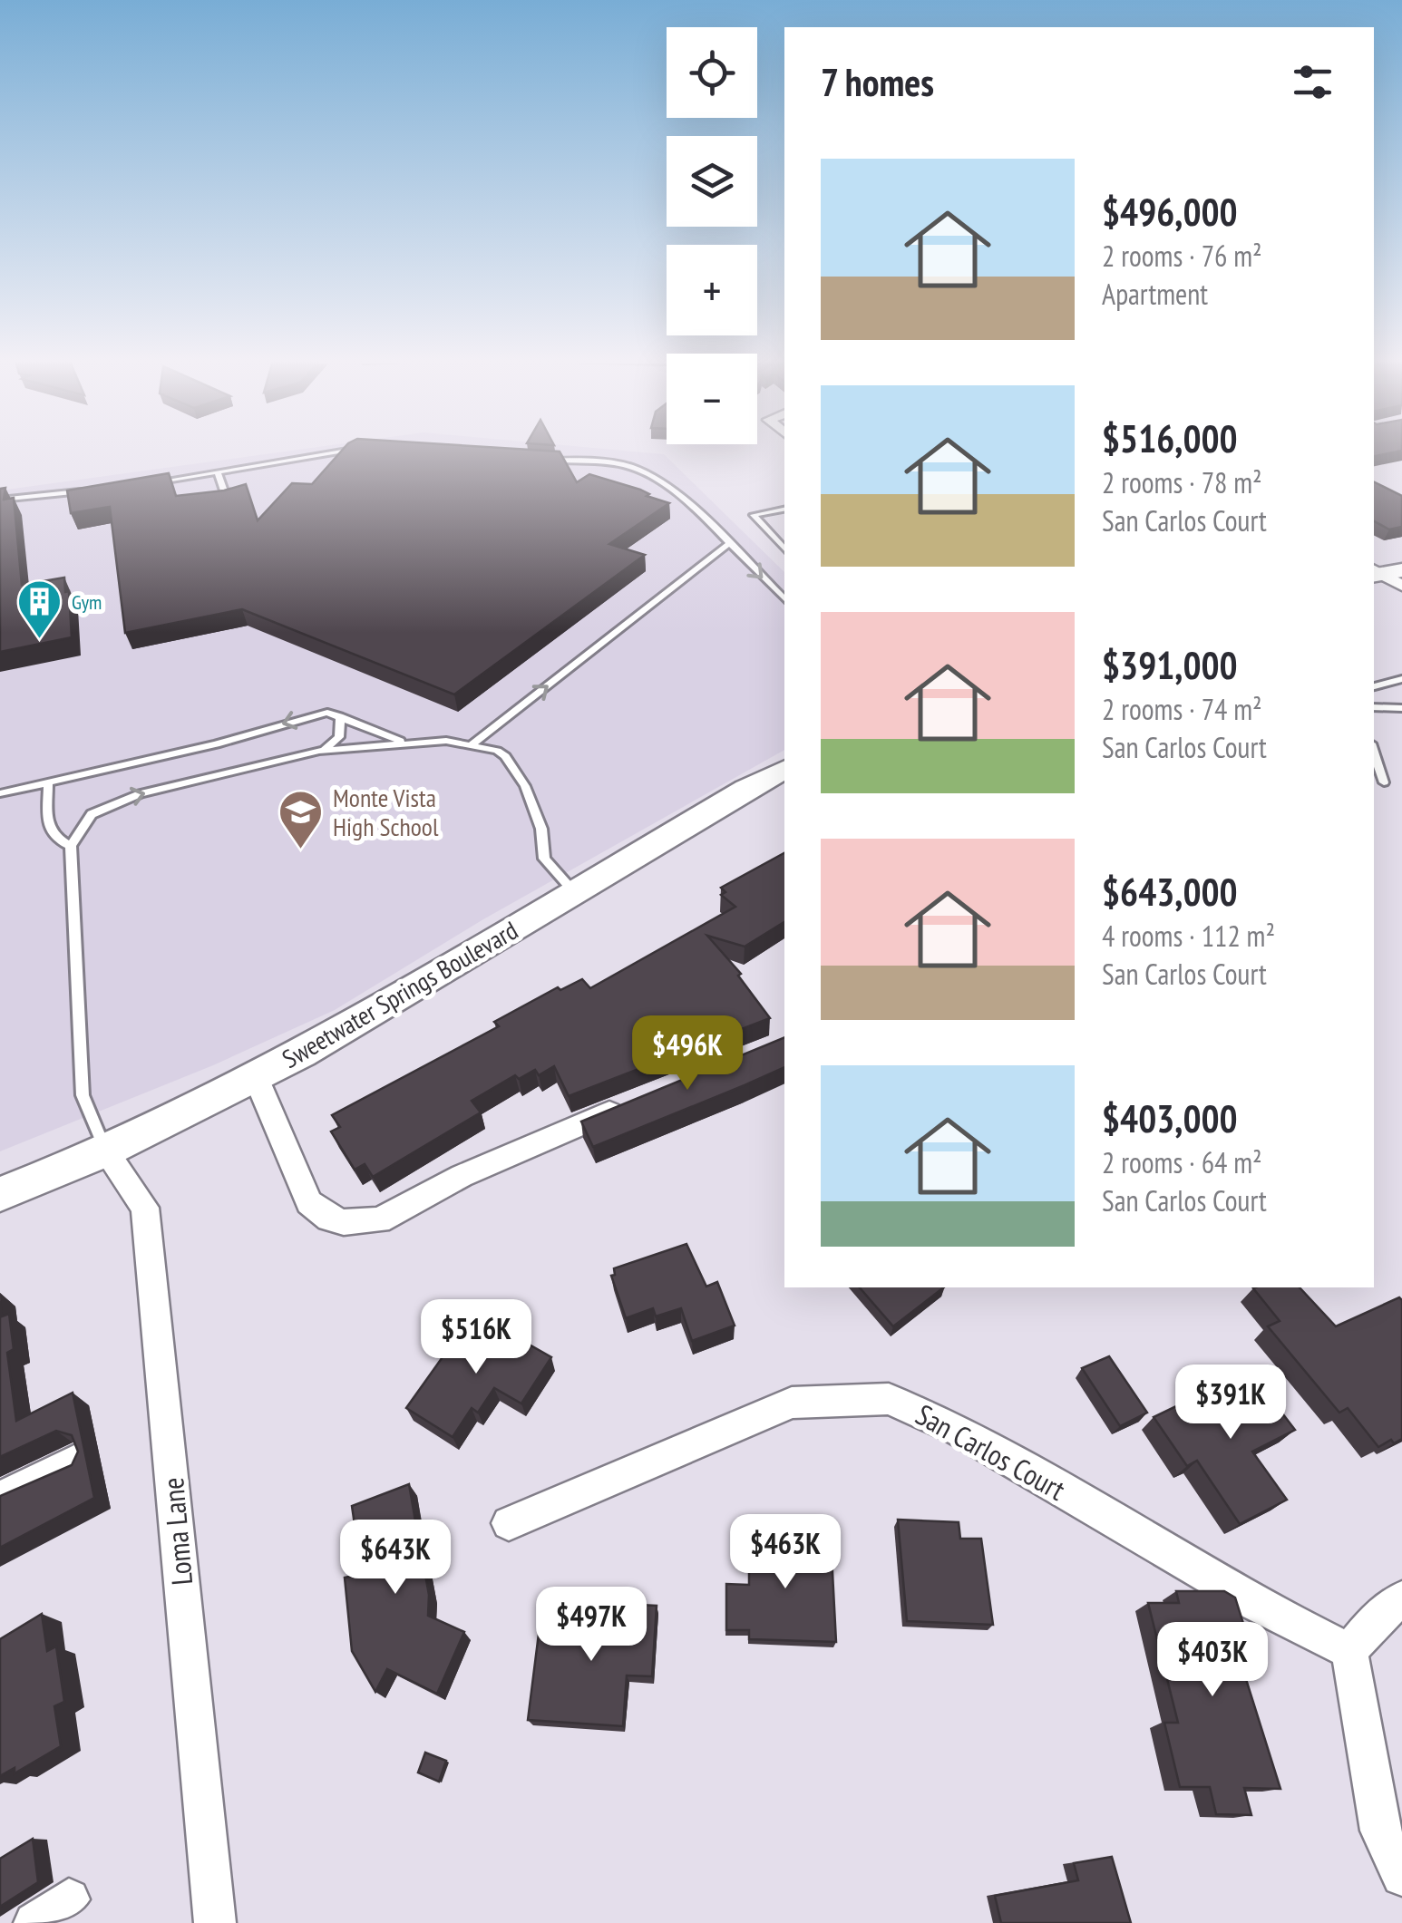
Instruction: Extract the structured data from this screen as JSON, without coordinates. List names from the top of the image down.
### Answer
{
  "streets": {
    "main road": ["Sweetwater Springs Boulevard"],
    "street": ["San Carlos Court", "Loma Lane"]
  },
  "crossings": [
    ["Sweetwater Springs Boulevard", "Loma Lane"]
  ],
  "places": {
    "building": ["Gym"],
    "school or university": ["Monte Vista High School"]
  },
  "page": {
    "map_buttons": ["+", "−"],
    "heading": "7 homes",
    "list": [
      {
        "name": "$496,000",
        "note": "2 rooms · 76 m² · Apartment"
      },
      {
        "name": "$516,000",
        "note": "2 rooms · 78 m² · San Carlos Court"
      },
      {
        "name": "$391,000",
        "note": "2 rooms · 74 m² · San Carlos Court"
      },
      {
        "name": "$643,000",
        "note": "4 rooms · 112 m² · San Carlos Court"
      },
      {
        "name": "$403,000",
        "note": "2 rooms · 64 m² · San Carlos Court"
      }
    ],
    "price": [
      "$496K",
      "$516K",
      "$391K",
      "$463K",
      "$643K",
      "$497K",
      "$403K"
    ]
  }
}
